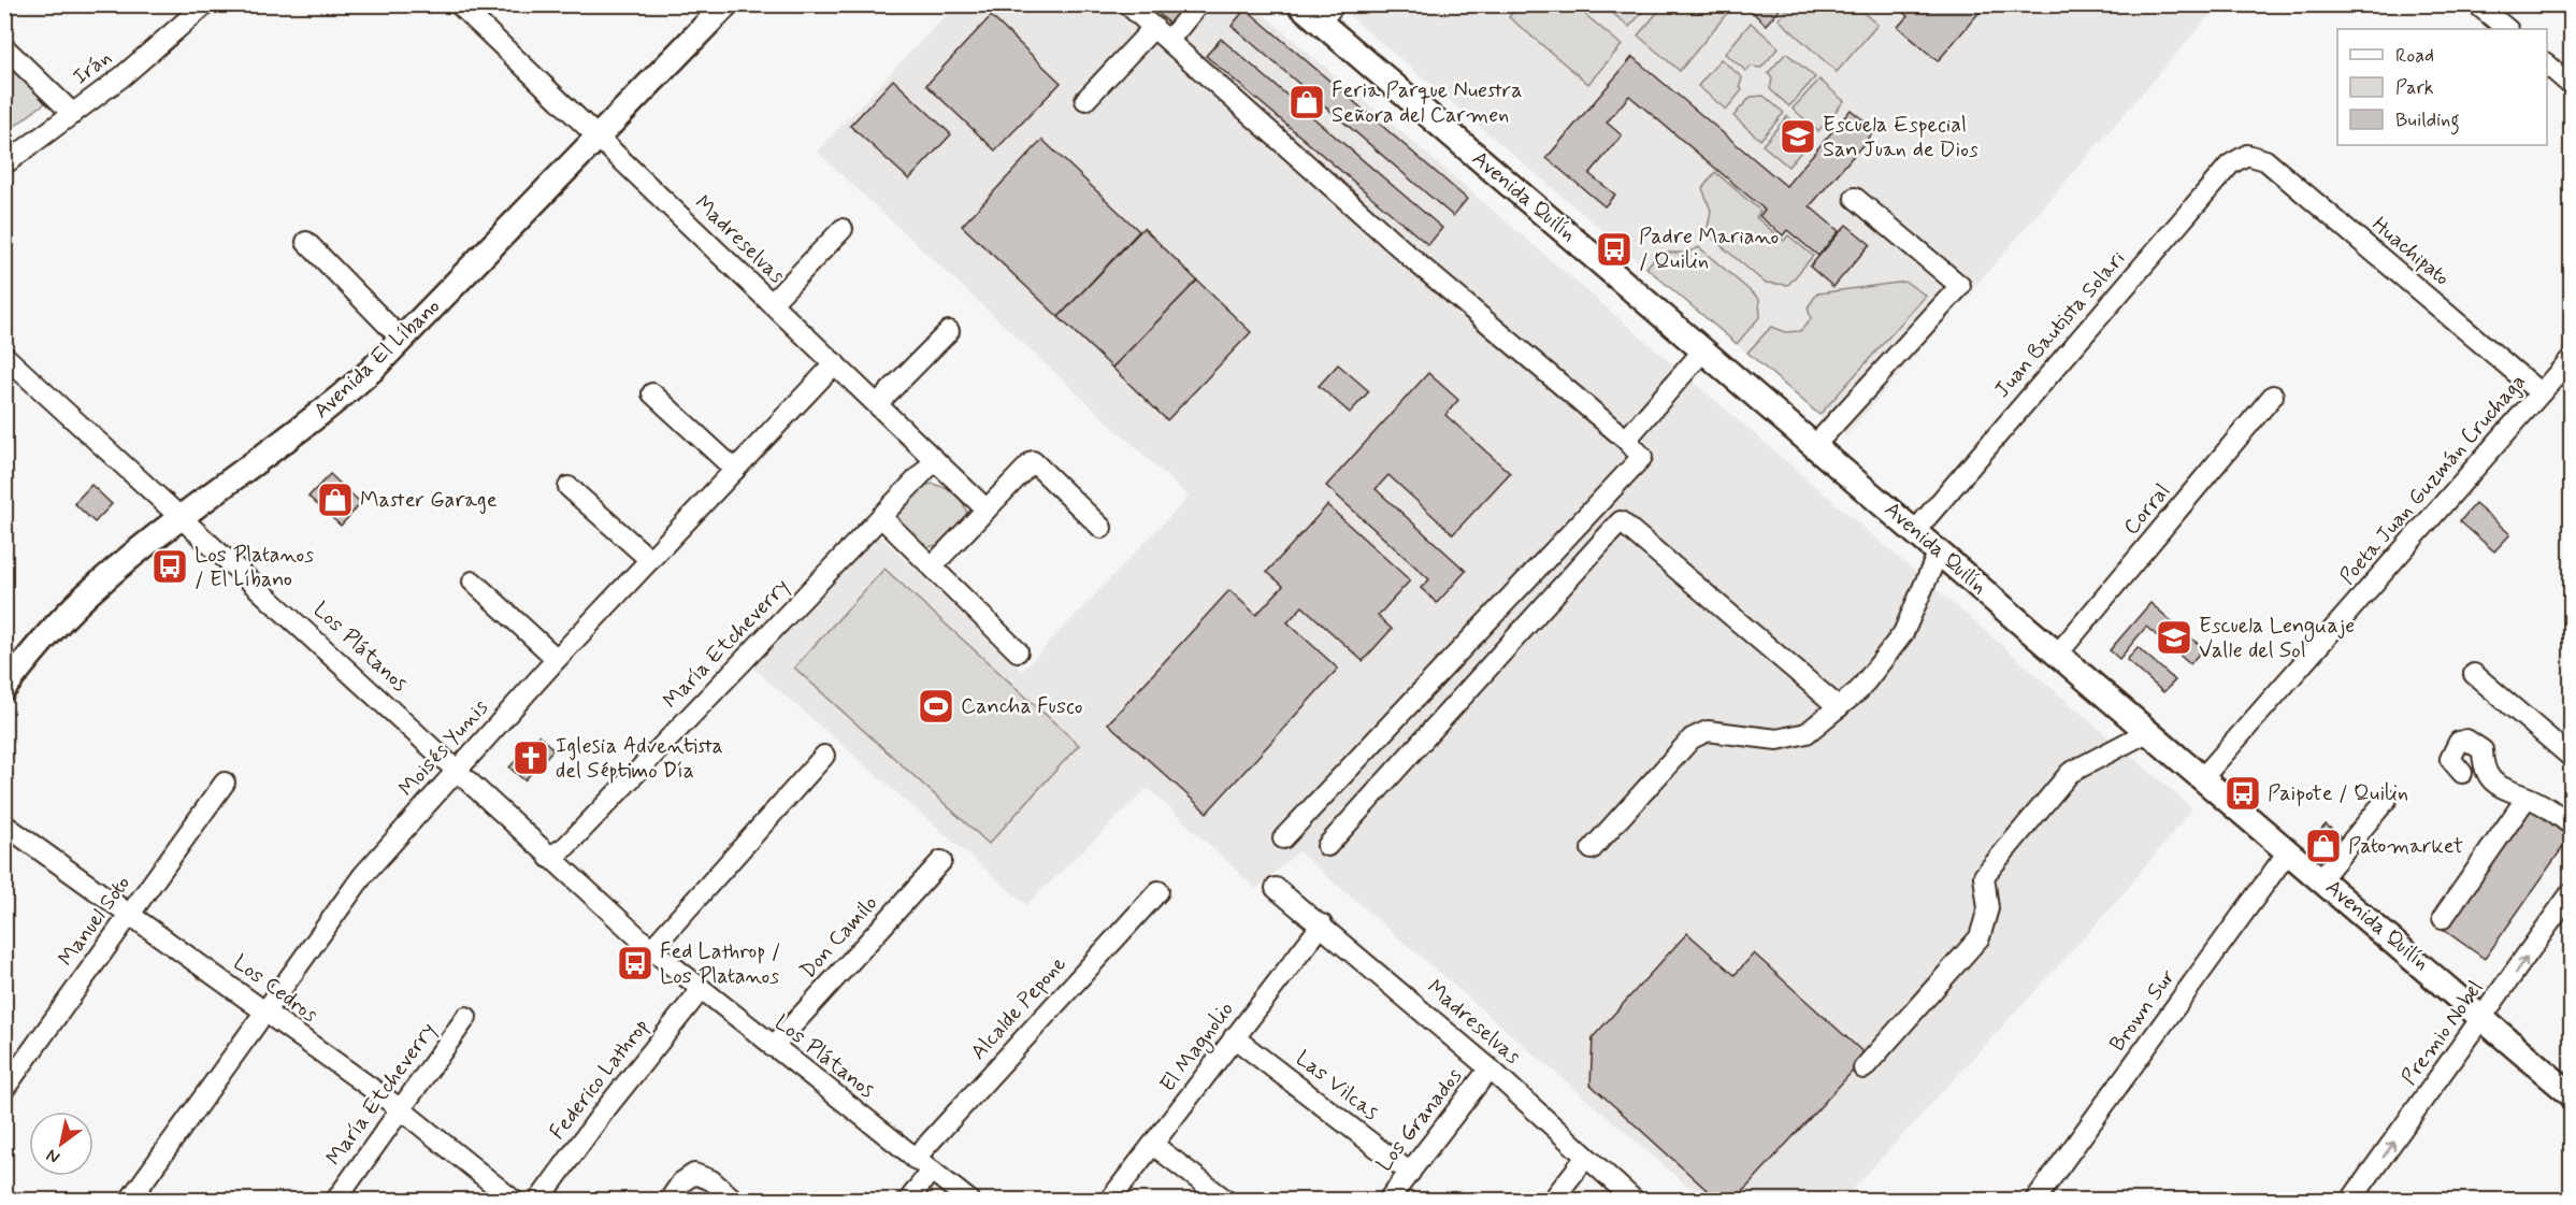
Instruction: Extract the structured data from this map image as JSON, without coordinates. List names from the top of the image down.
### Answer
{
  "streets": {
    "main road": ["Avenida Quilín", "Avenida El Líbano"],
    "street": [
      "Irán",
      "Madreselvas",
      "Huachipato",
      "Juan Bautista Solari",
      "Poeta Juan Guzmán Cruchaga",
      "Corral",
      "María Etcheverry",
      "Los Plátanos",
      "Moisés Yunis",
      "Manuel Soto",
      "Don Camilo",
      "Los Cedros",
      "Alcalde Pepone",
      "Brown Sur",
      "Premio Nobel",
      "El Magnolio",
      "Federico Lathrop",
      "Las Vilcas",
      "Los Granados"
    ]
  },
  "crossings": [
    ["Avenida Quilín", "Juan Bautista Solari"],
    ["Avenida Quilín", "Poeta Juan Guzmán Cruchaga"],
    ["Avenida Quilín", "Corral"],
    ["Avenida Quilín", "Brown Sur"],
    ["Avenida Quilín", "Premio Nobel"],
    ["Madreselvas", "Avenida El Líbano"],
    ["Madreselvas", "María Etcheverry"],
    ["Madreselvas", "Moisés Yunis"],
    ["Madreselvas", "El Magnolio"],
    ["Madreselvas", "Los Granados"],
    ["Huachipato", "Juan Bautista Solari"],
    ["Huachipato", "Poeta Juan Guzmán Cruchaga"],
    ["Avenida El Líbano", "Los Plátanos"],
    ["María Etcheverry", "Los Plátanos"],
    ["María Etcheverry", "Los Cedros"],
    ["Los Plátanos", "Moisés Yunis"],
    ["Los Plátanos", "Don Camilo"],
    ["Los Plátanos", "Alcalde Pepone"],
    ["Los Plátanos", "Federico Lathrop"],
    ["Moisés Yunis", "Los Cedros"],
    ["Manuel Soto", "Los Cedros"],
    ["El Magnolio", "Las Vilcas"],
    ["Las Vilcas", "Los Granados"]
  ],
  "one_way": ["Premio Nobel"],
  "places": {
    "shop": ["Feria Parque Nuestra Señora del Carmen", "Master Garage", "Patomarket"],
    "school or university": ["Escuela Especial San Juan de Dios", "Escuela Lenguaje Valle del Sol"],
    "bus stop": [
      "Padre Mariano / Quilin",
      "Los Platanos / El Líbano",
      "Paipote / Quilin",
      "Fed Lathrop / Los Platanos"
    ],
    "sports": ["Cancha Fusco"],
    "church": ["Iglesia Adventista del Séptimo Día"]
  },
  "legend": ["Road", "Park", "Building"],
  "north": "bottom left"
}
